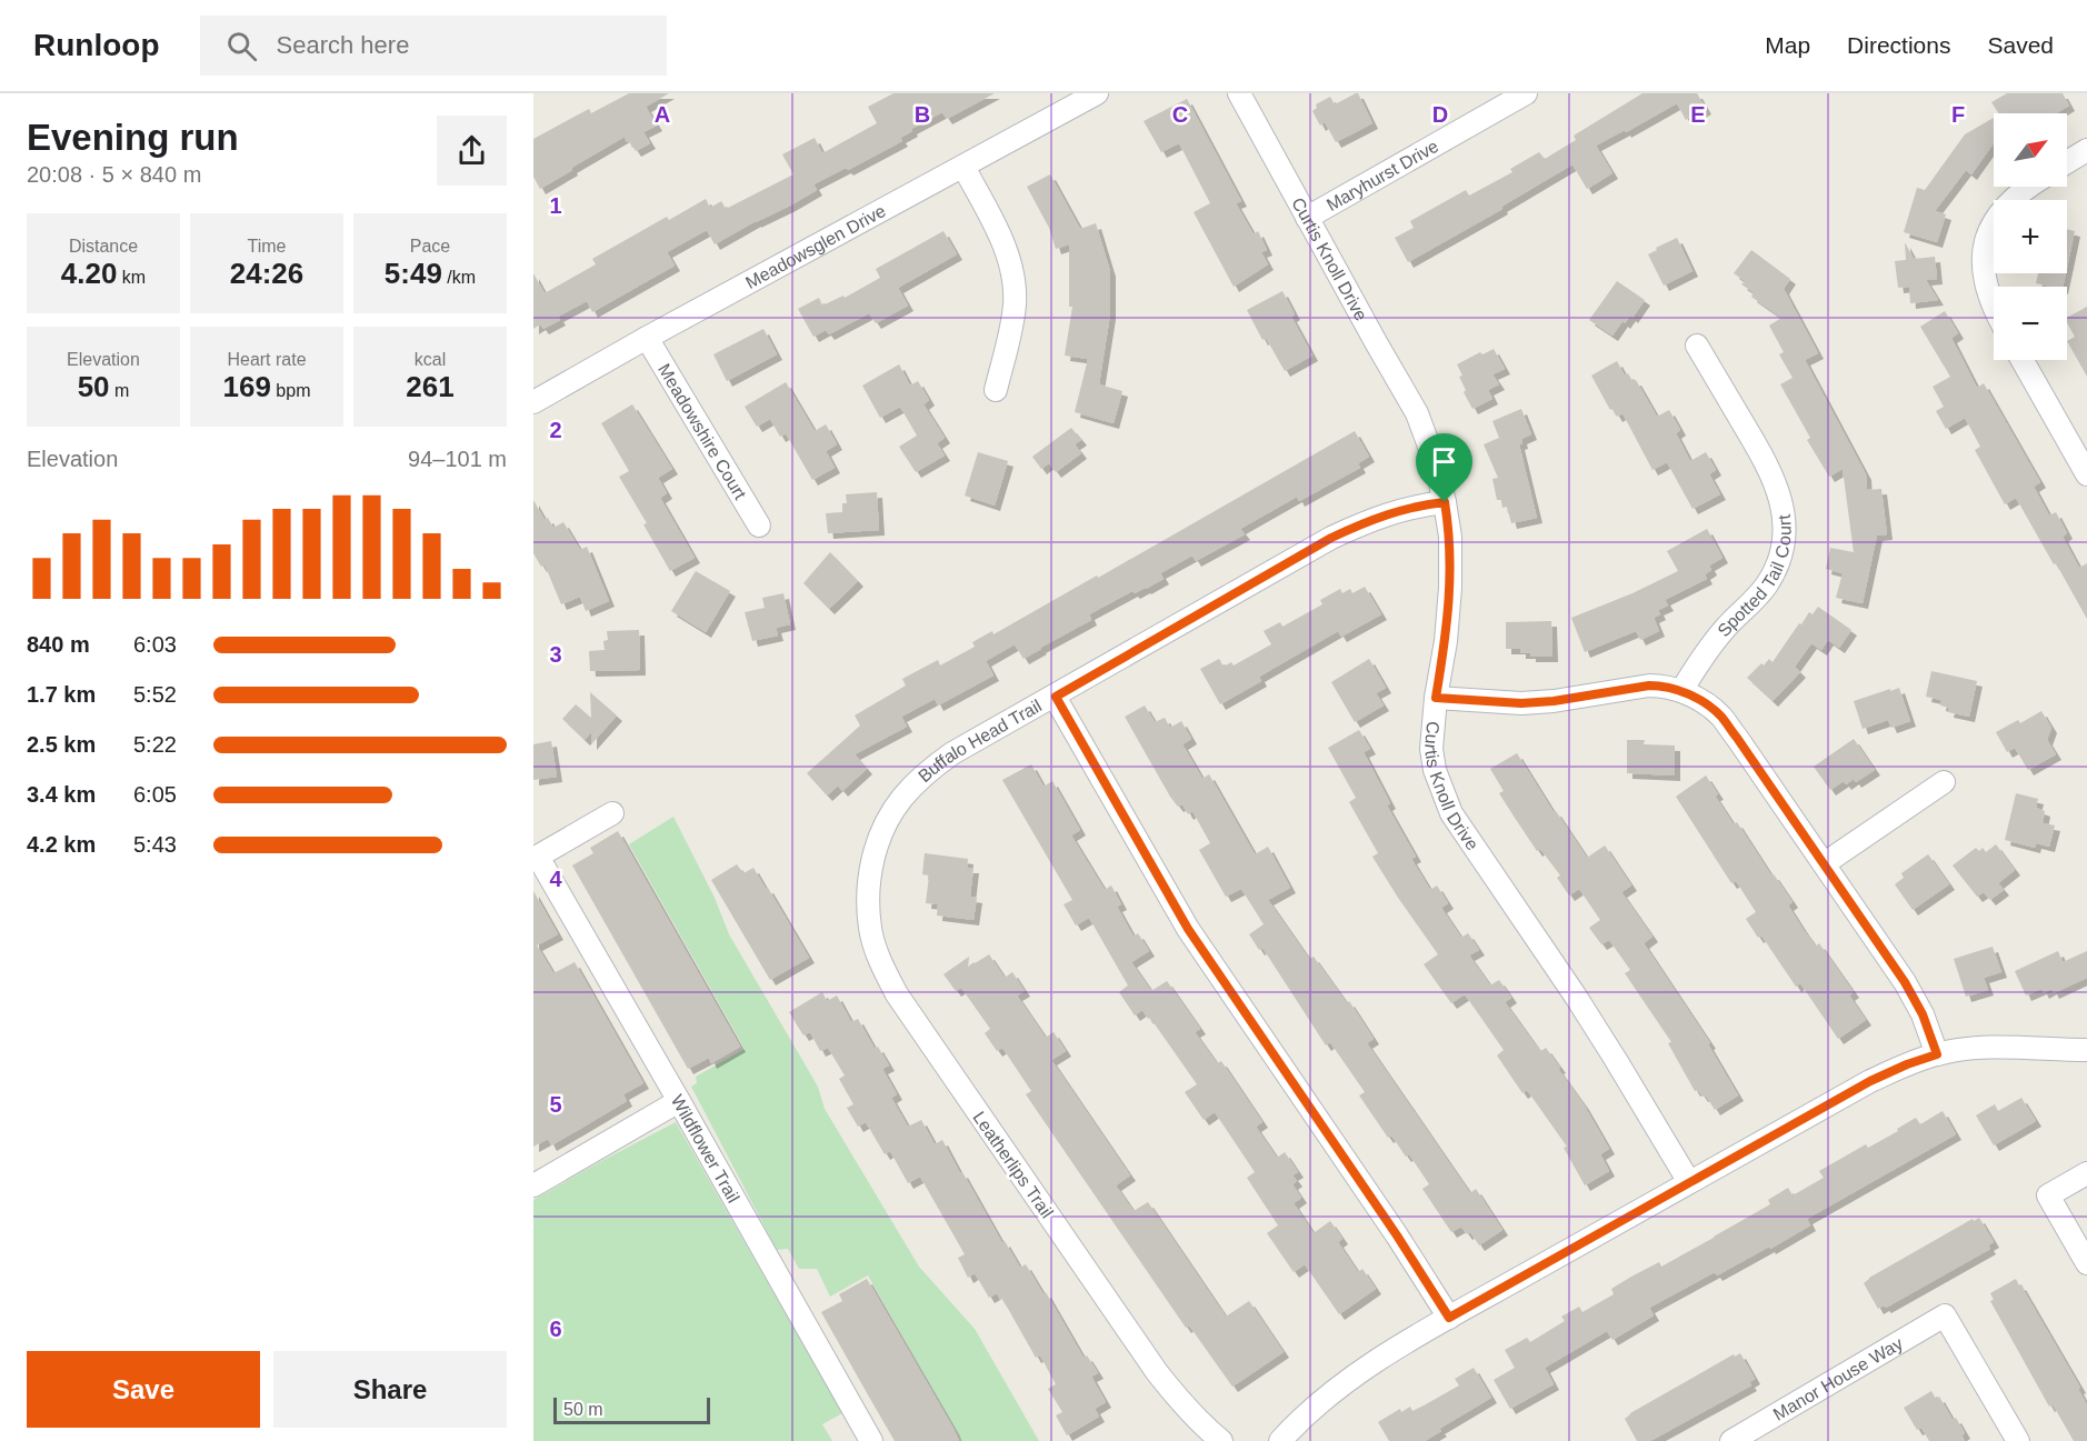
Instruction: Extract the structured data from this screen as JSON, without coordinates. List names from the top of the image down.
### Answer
{
  "streets": {
    "street": [
      "Maryhurst Drive",
      "Meadowsglen Drive",
      "Curtis Knoll Drive",
      "Meadowshire Court",
      "Spotted Tail Court",
      "Buffalo Head Trail",
      "Wildflower Trail",
      "Leatherlips Trail",
      "Manor House Way"
    ]
  },
  "crossings": [
    ["Maryhurst Drive", "Curtis Knoll Drive"],
    ["Meadowsglen Drive", "Meadowshire Court"],
    ["Curtis Knoll Drive", "Buffalo Head Trail"],
    ["Buffalo Head Trail", "Leatherlips Trail"]
  ],
  "scale_bar": "50 m",
  "north": "top right",
  "page": {
    "header": "Runloop",
    "search": "Search here",
    "nav": ["Map", "Directions", "Saved"],
    "heading": ["Evening run", "20:08 · 5 × 840 m"],
    "map_buttons": ["+", "−"],
    "stats": [
      ["Distance", "4.20 km"],
      ["Time", "24:26"],
      ["Pace", "5:49 /km"],
      ["Elevation", "50 m"],
      ["Heart rate", "169 bpm"],
      ["kcal", "261"]
    ],
    "chart": ["Elevation", "94–101 m"],
    "list": [
      {
        "name": "840 m",
        "note": "6:03"
      },
      {
        "name": "1.7 km",
        "note": "5:52"
      },
      {
        "name": "2.5 km",
        "note": "5:22"
      },
      {
        "name": "3.4 km",
        "note": "6:05"
      },
      {
        "name": "4.2 km",
        "note": "5:43"
      }
    ],
    "buttons": ["Save", "Share"],
    "scale": "50 m"
  },
  "grid": {
    "columns": [
      "A",
      "B",
      "C",
      "D",
      "E",
      "F"
    ],
    "rows": [
      "1",
      "2",
      "3",
      "4",
      "5",
      "6"
    ]
  }
}
